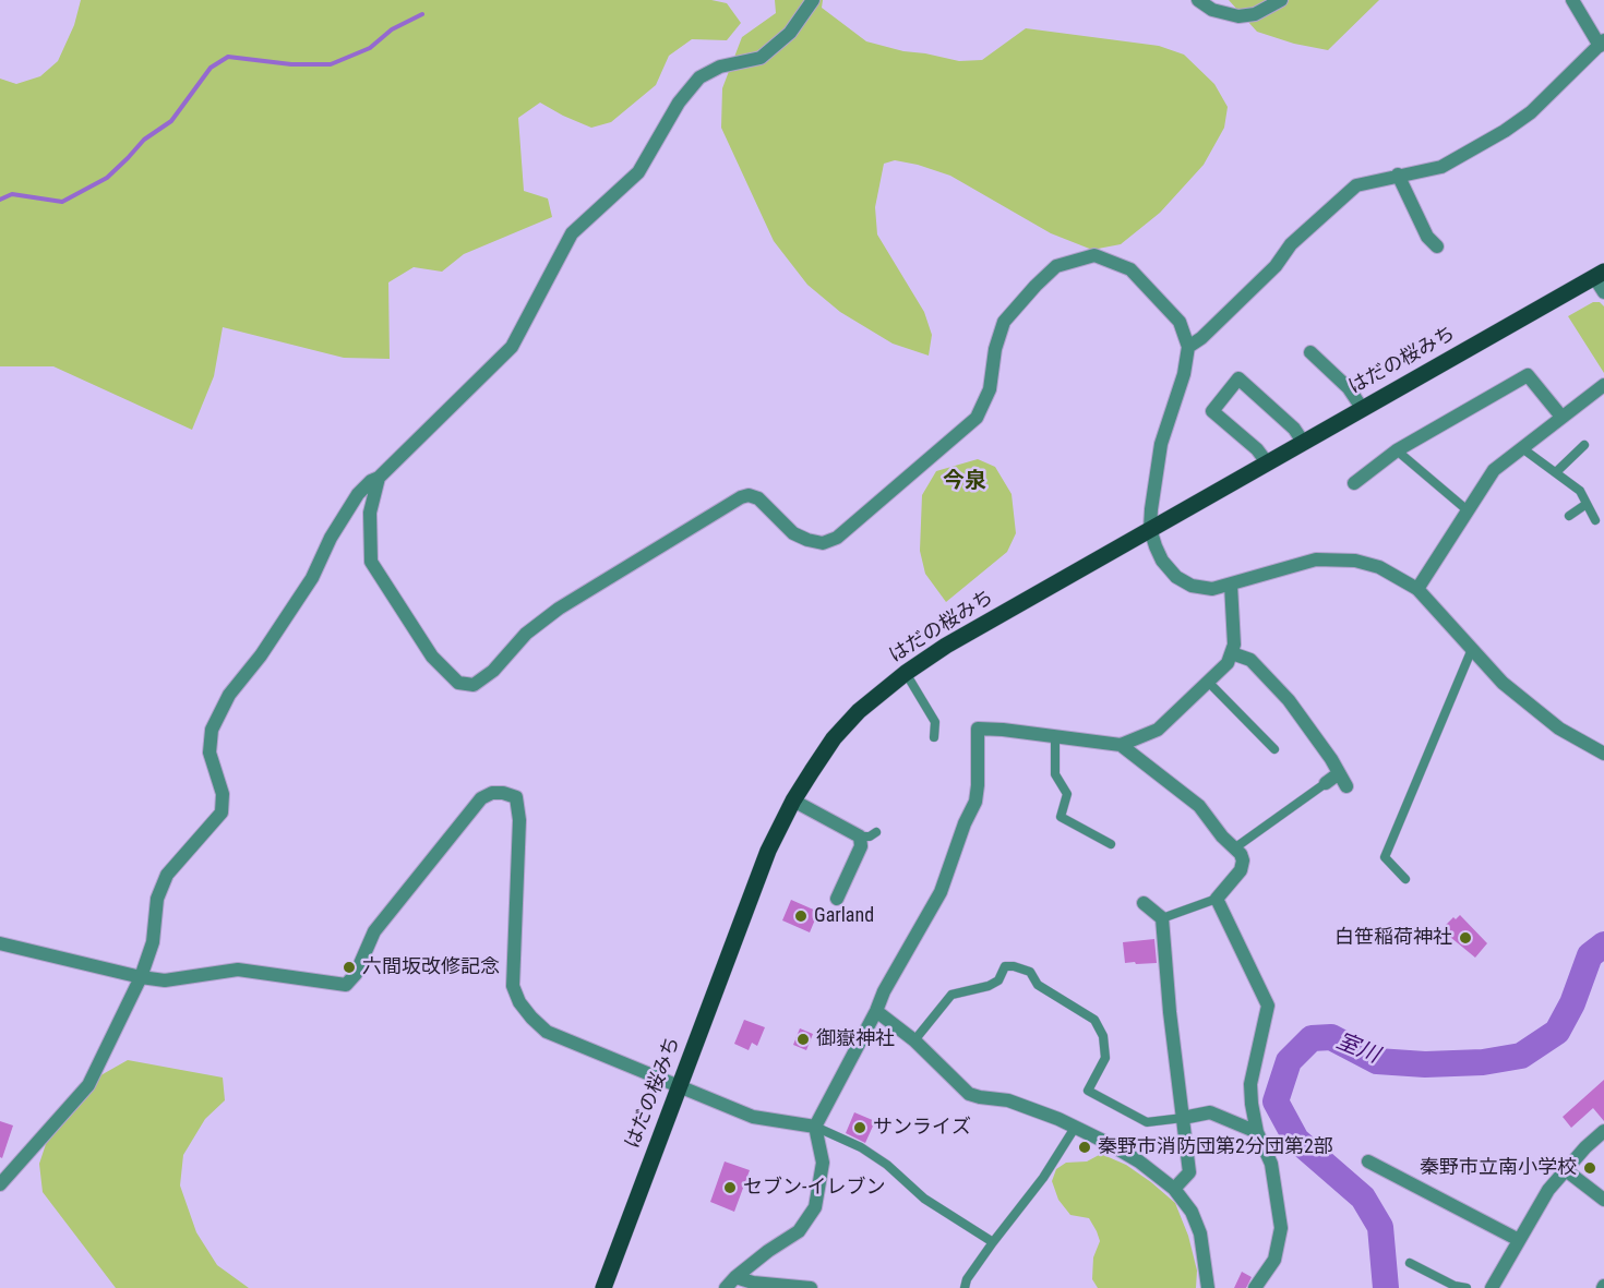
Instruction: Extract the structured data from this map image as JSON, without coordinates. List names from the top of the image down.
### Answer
{
  "streets": {
    "main road": ["はだの桜みち"]
  },
  "districts": ["今泉"],
  "water": ["室川"],
  "places": [
    "Garland",
    "白笹稲荷神社",
    "六間坂改修記念",
    "御嶽神社",
    "サンライズ",
    "秦野市消防団第2分団第2部",
    "秦野市立南小学校",
    "セブン-イレブン"
  ]
}
